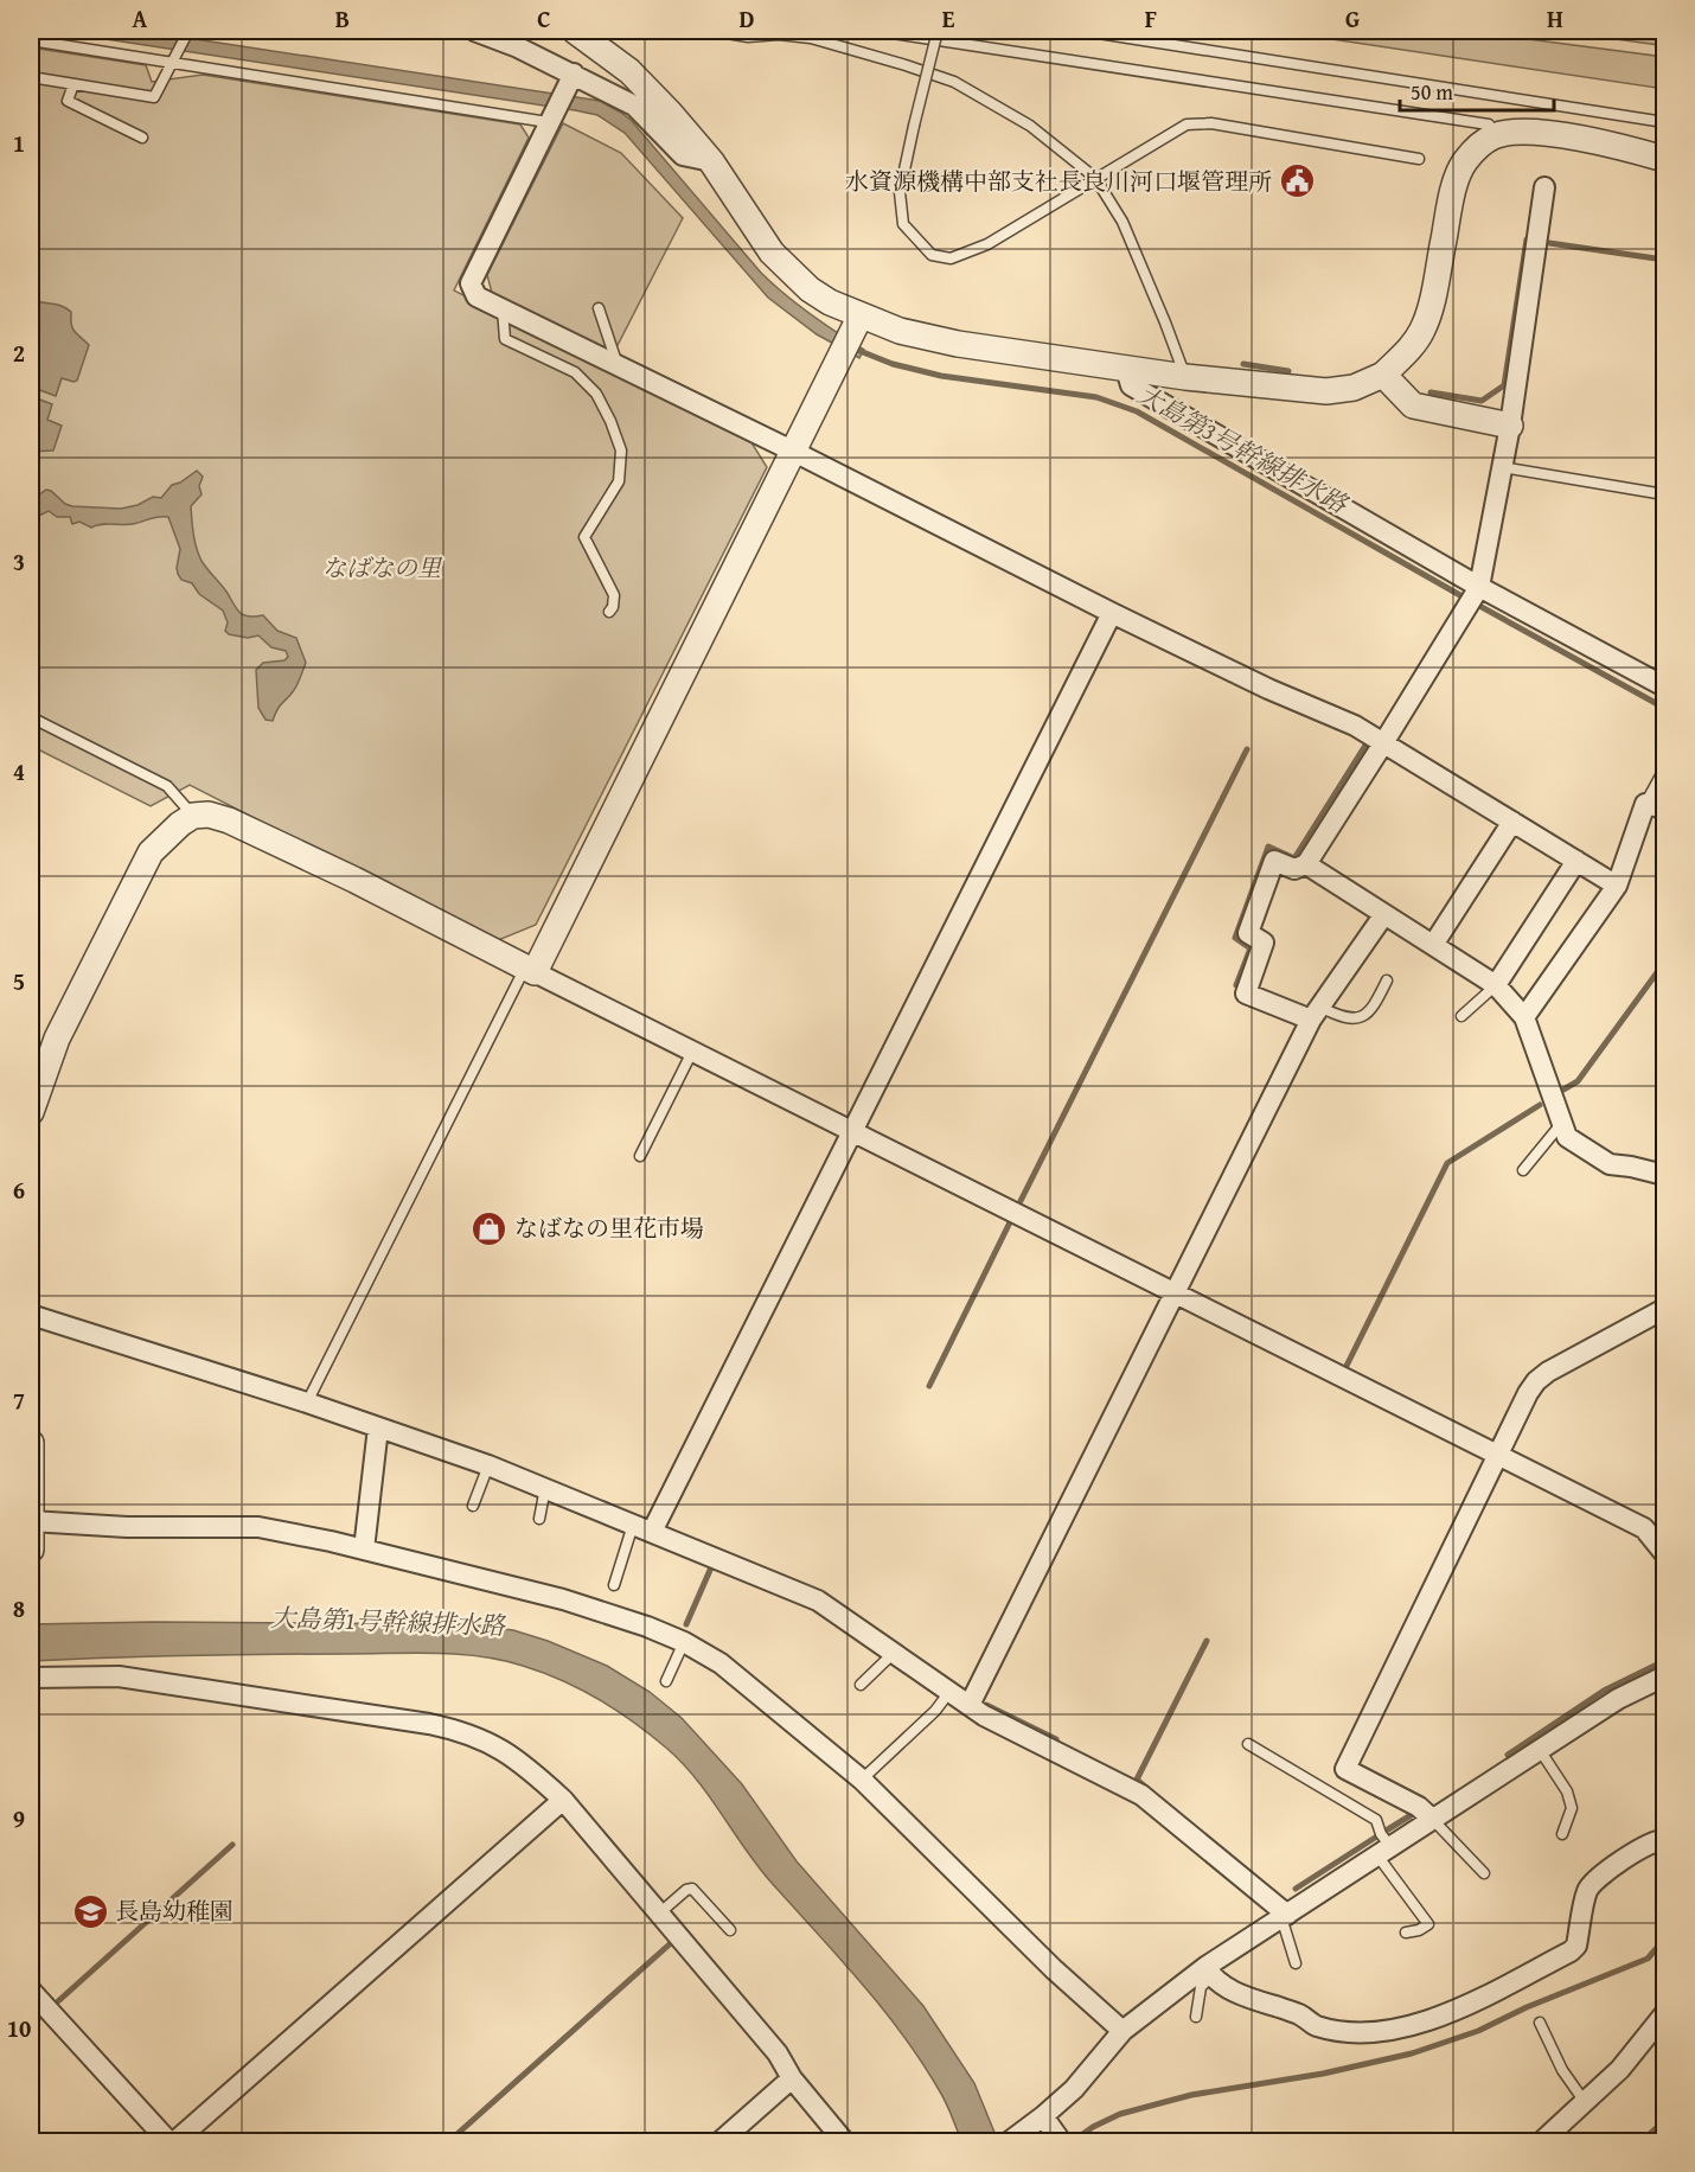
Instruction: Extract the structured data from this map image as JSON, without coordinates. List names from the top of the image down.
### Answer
{
  "water": ["大島第3号幹線排水路", "大島第1号幹線排水路"],
  "parks": ["なばなの里"],
  "places": {
    "public building": ["水資源機構中部支社長良川河口堰管理所"],
    "shop": ["なばなの里花市場"],
    "school or university": ["長島幼稚園"]
  },
  "scale_bar": "50 m",
  "grid": {
    "columns": [
      "A",
      "B",
      "C",
      "D",
      "E",
      "F",
      "G",
      "H"
    ],
    "rows": [
      "1",
      "2",
      "3",
      "4",
      "5",
      "6",
      "7",
      "8",
      "9",
      "10"
    ]
  }
}
